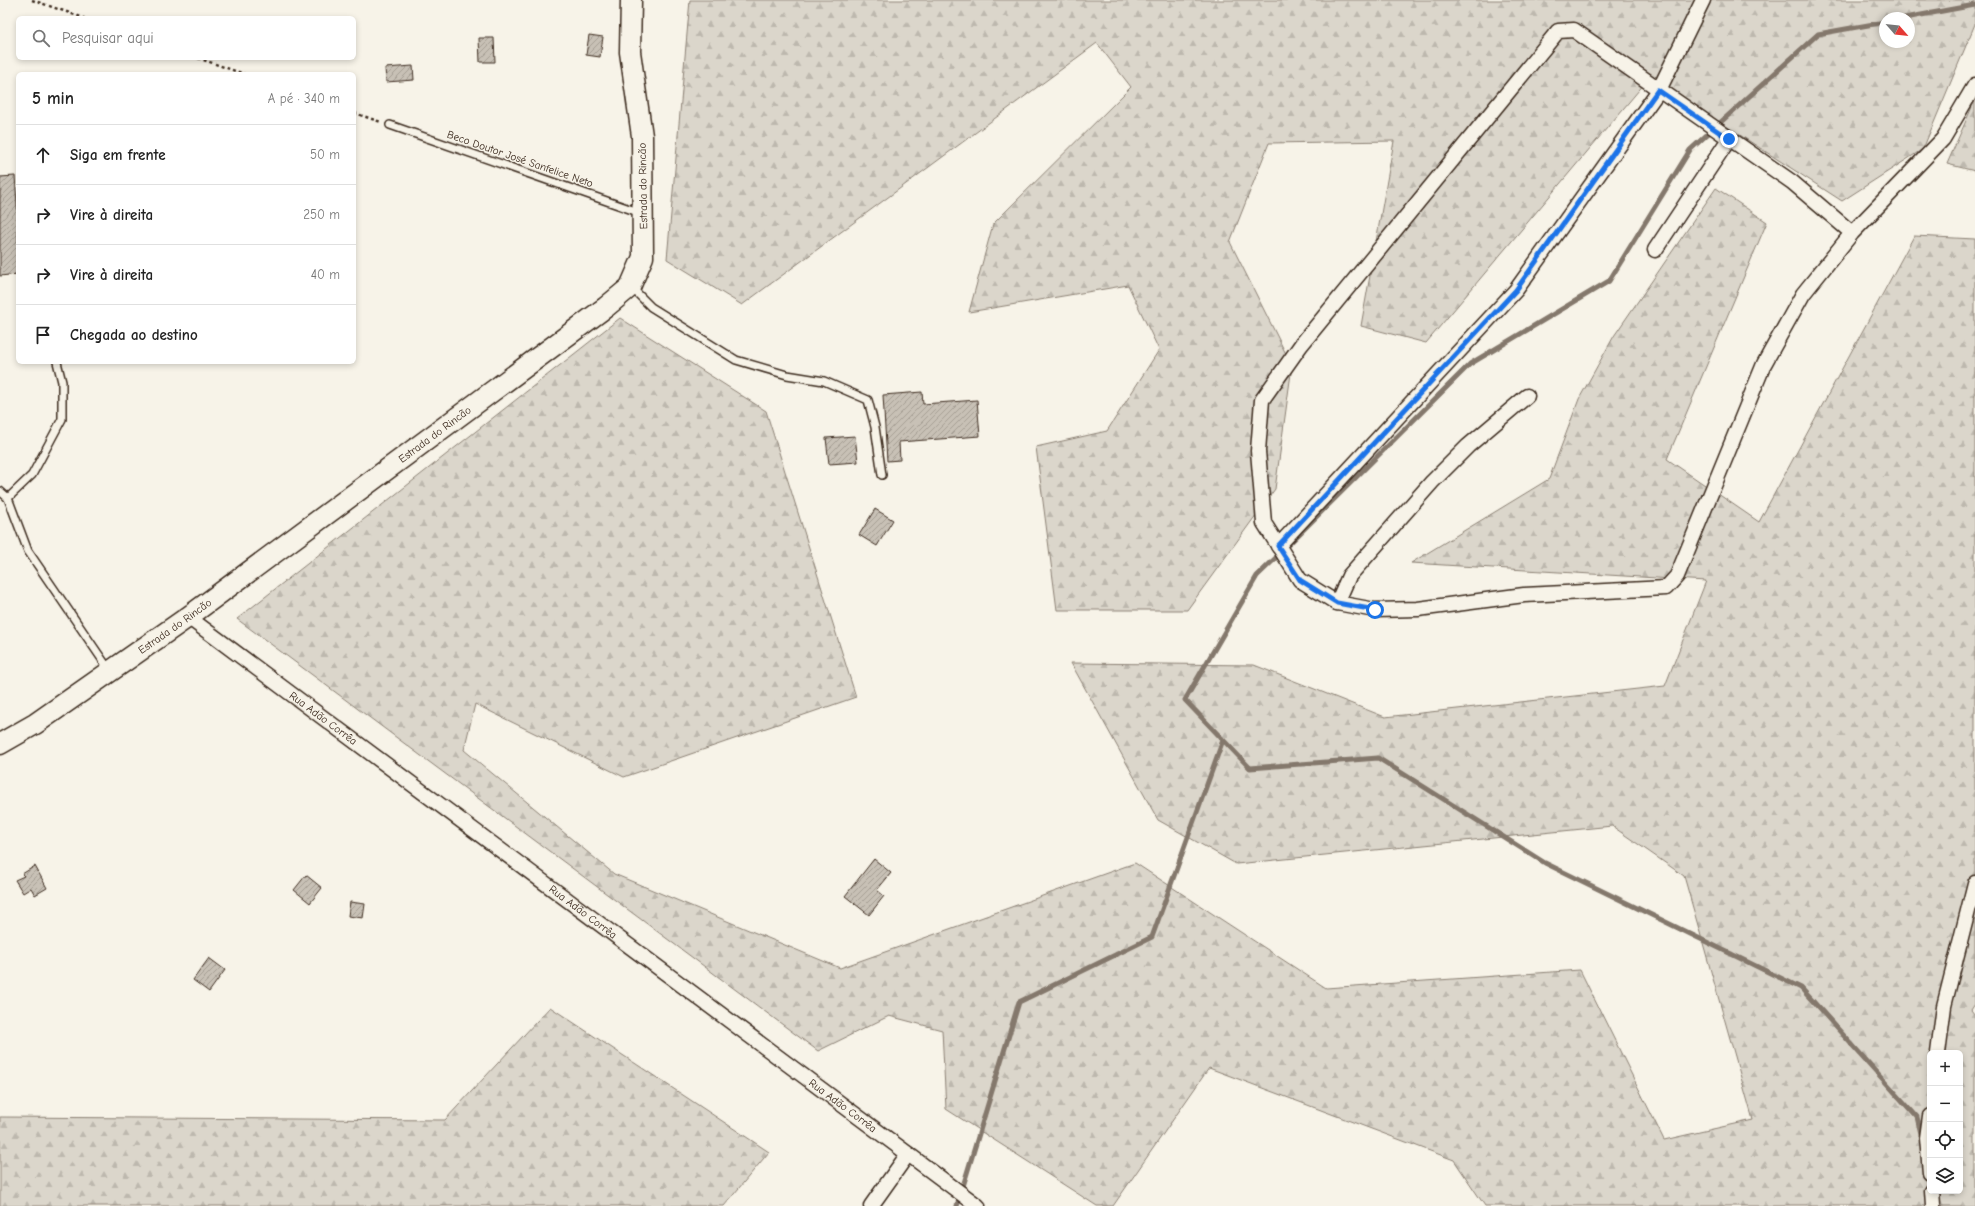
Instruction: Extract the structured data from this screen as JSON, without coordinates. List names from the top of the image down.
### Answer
{
  "streets": {
    "street": ["Estrada do Rincão", "Rua Adão Corrêa"],
    "lane": ["Beco Doutor José Sanfelice Neto"]
  },
  "crossings": [
    ["Beco Doutor José Sanfelice Neto", "Estrada do Rincão"],
    ["Estrada do Rincão", "Rua Adão Corrêa"]
  ],
  "north": "bottom right",
  "page": {
    "search": "Pesquisar aqui",
    "heading": ["5 min", "A pé · 340 m"],
    "list": [
      ["Siga em frente", "50 m"],
      ["Vire à direita", "250 m"],
      ["Vire à direita", "40 m"],
      "Chegada ao destino"
    ],
    "map_buttons": ["+", "−"]
  }
}
